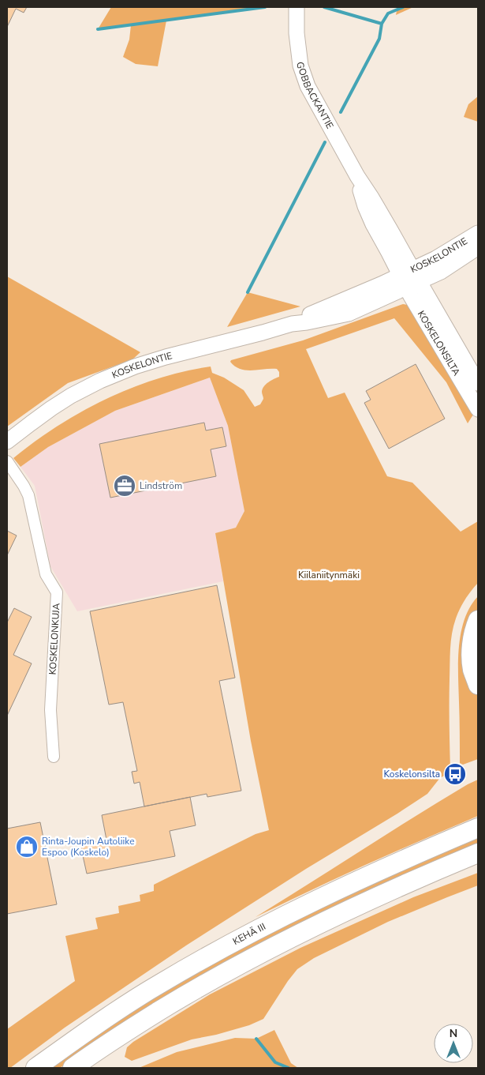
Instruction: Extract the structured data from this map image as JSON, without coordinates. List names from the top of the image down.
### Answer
{
  "streets": {
    "highway": ["KEHÄ III"],
    "main road": ["GOBBACKANTIE", "KOSKELONTIE", "KOSKELONSILTA"],
    "street": ["KOSKELONKUJA"]
  },
  "crossings": [
    ["GOBBACKANTIE", "KOSKELONTIE"],
    ["GOBBACKANTIE", "KOSKELONSILTA"],
    ["KOSKELONTIE", "KOSKELONSILTA"]
  ],
  "parks": ["Kiilaniitynmäki"],
  "places": {
    "office": ["Lindström"],
    "bus stop": ["Koskelonsilta"],
    "shop": ["Rinta-Joupin Autoliike Espoo (Koskelo)"]
  },
  "north": "top"
}
